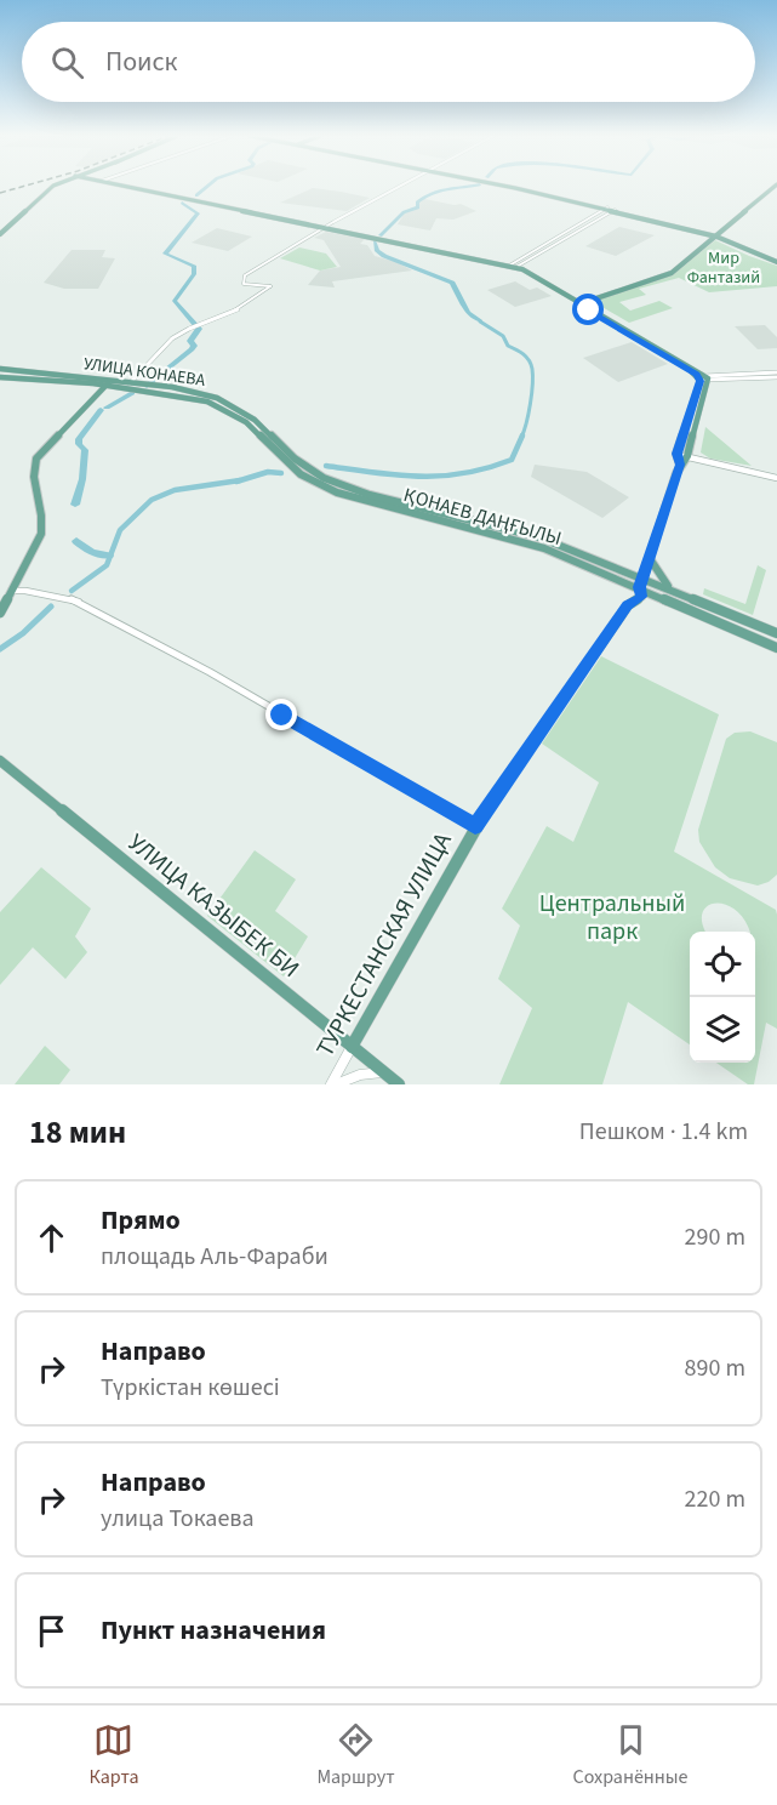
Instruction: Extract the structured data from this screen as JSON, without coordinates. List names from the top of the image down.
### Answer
{
  "streets": {
    "main road": [
      "УЛИЦА КОНАЕВА",
      "ҚОНАЕВ ДАҢҒЫЛЫ",
      "УЛИЦА КАЗЫБЕК БИ",
      "ТУРКЕСТАНСКАЯ УЛИЦА"
    ]
  },
  "crossings": [
    ["УЛИЦА КОНАЕВА", "ҚОНАЕВ ДАҢҒЫЛЫ"],
    ["ҚОНАЕВ ДАҢҒЫЛЫ", "ТУРКЕСТАНСКАЯ УЛИЦА"],
    ["УЛИЦА КАЗЫБЕК БИ", "ТУРКЕСТАНСКАЯ УЛИЦА"]
  ],
  "parks": ["Мир Фантазий", "Центральный парк"],
  "page": {
    "search": "Поиск",
    "heading": ["18 мин", "Пешком · 1.4 km"],
    "list": [
      ["Прямо", "площадь Аль-Фараби", "290 m"],
      ["Направо", "Түркістан көшесі", "890 m"],
      ["Направо", "улица Токаева", "220 m"],
      "Пункт назначения"
    ],
    "nav": ["Карта", "Маршрут", "Сохранённые"]
  }
}
